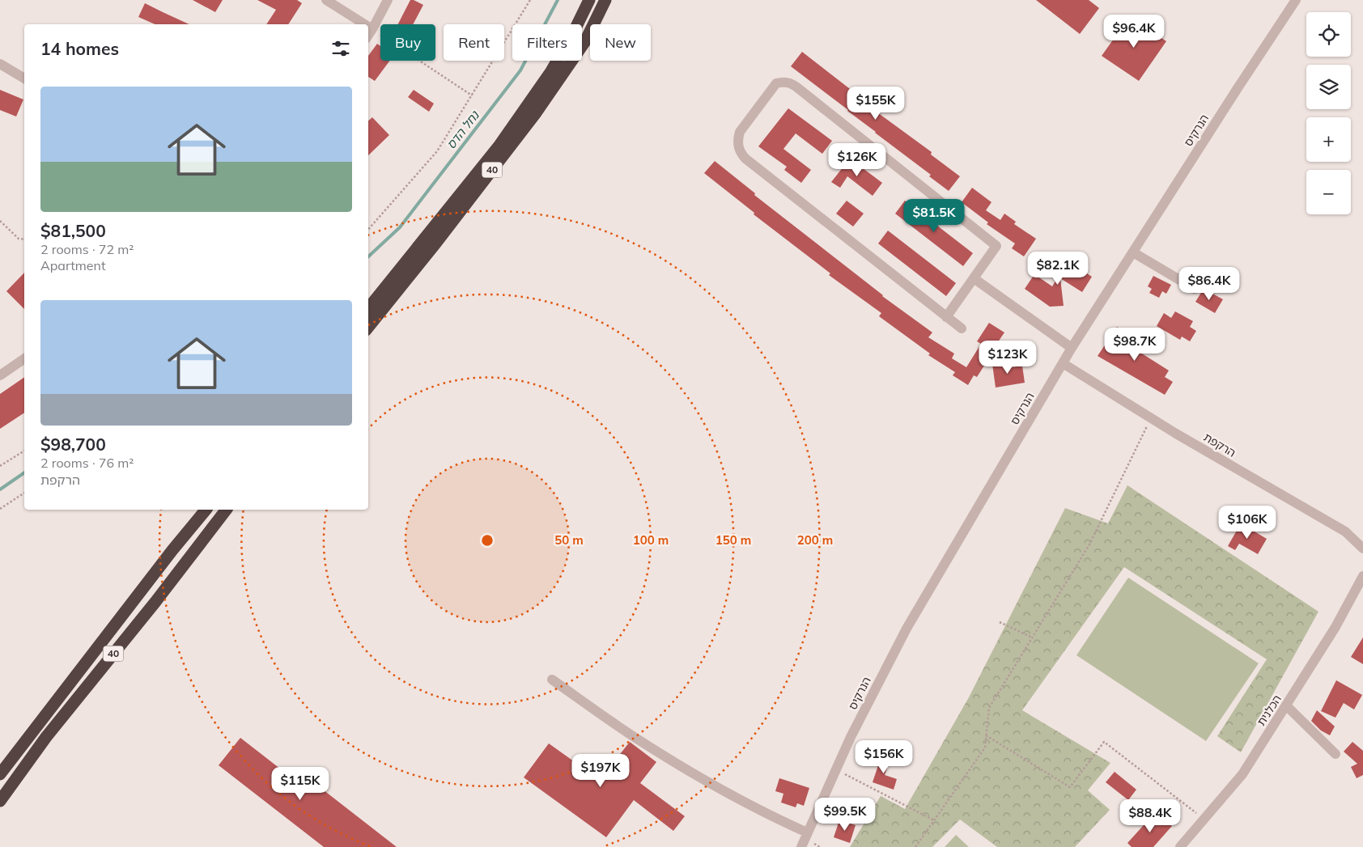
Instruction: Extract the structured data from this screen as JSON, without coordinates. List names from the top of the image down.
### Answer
{
  "streets": {
    "highway": ["40"],
    "street": ["הנרקיס", "הרקפת", "הכלנית"]
  },
  "crossings": [
    ["הנרקיס", "הרקפת"]
  ],
  "water": ["נחל הדס"],
  "page": {
    "map_buttons": ["+", "−"],
    "price": [
      "$96.4K",
      "$155K",
      "$126K",
      "$81.5K",
      "$82.1K",
      "$86.4K",
      "$98.7K",
      "$123K",
      "$106K",
      "$156K",
      "$197K",
      "$115K",
      "$99.5K",
      "$88.4K"
    ],
    "chip": [
      "Buy",
      "Rent",
      "Filters",
      "New"
    ],
    "heading": "14 homes",
    "list": [
      {
        "name": "$81,500",
        "note": "2 rooms · 72 m² · Apartment"
      },
      {
        "name": "$98,700",
        "note": "2 rooms · 76 m² · הרקפת"
      }
    ]
  },
  "rings": [
    "50 m",
    "100 m",
    "150 m",
    "200 m"
  ]
}
